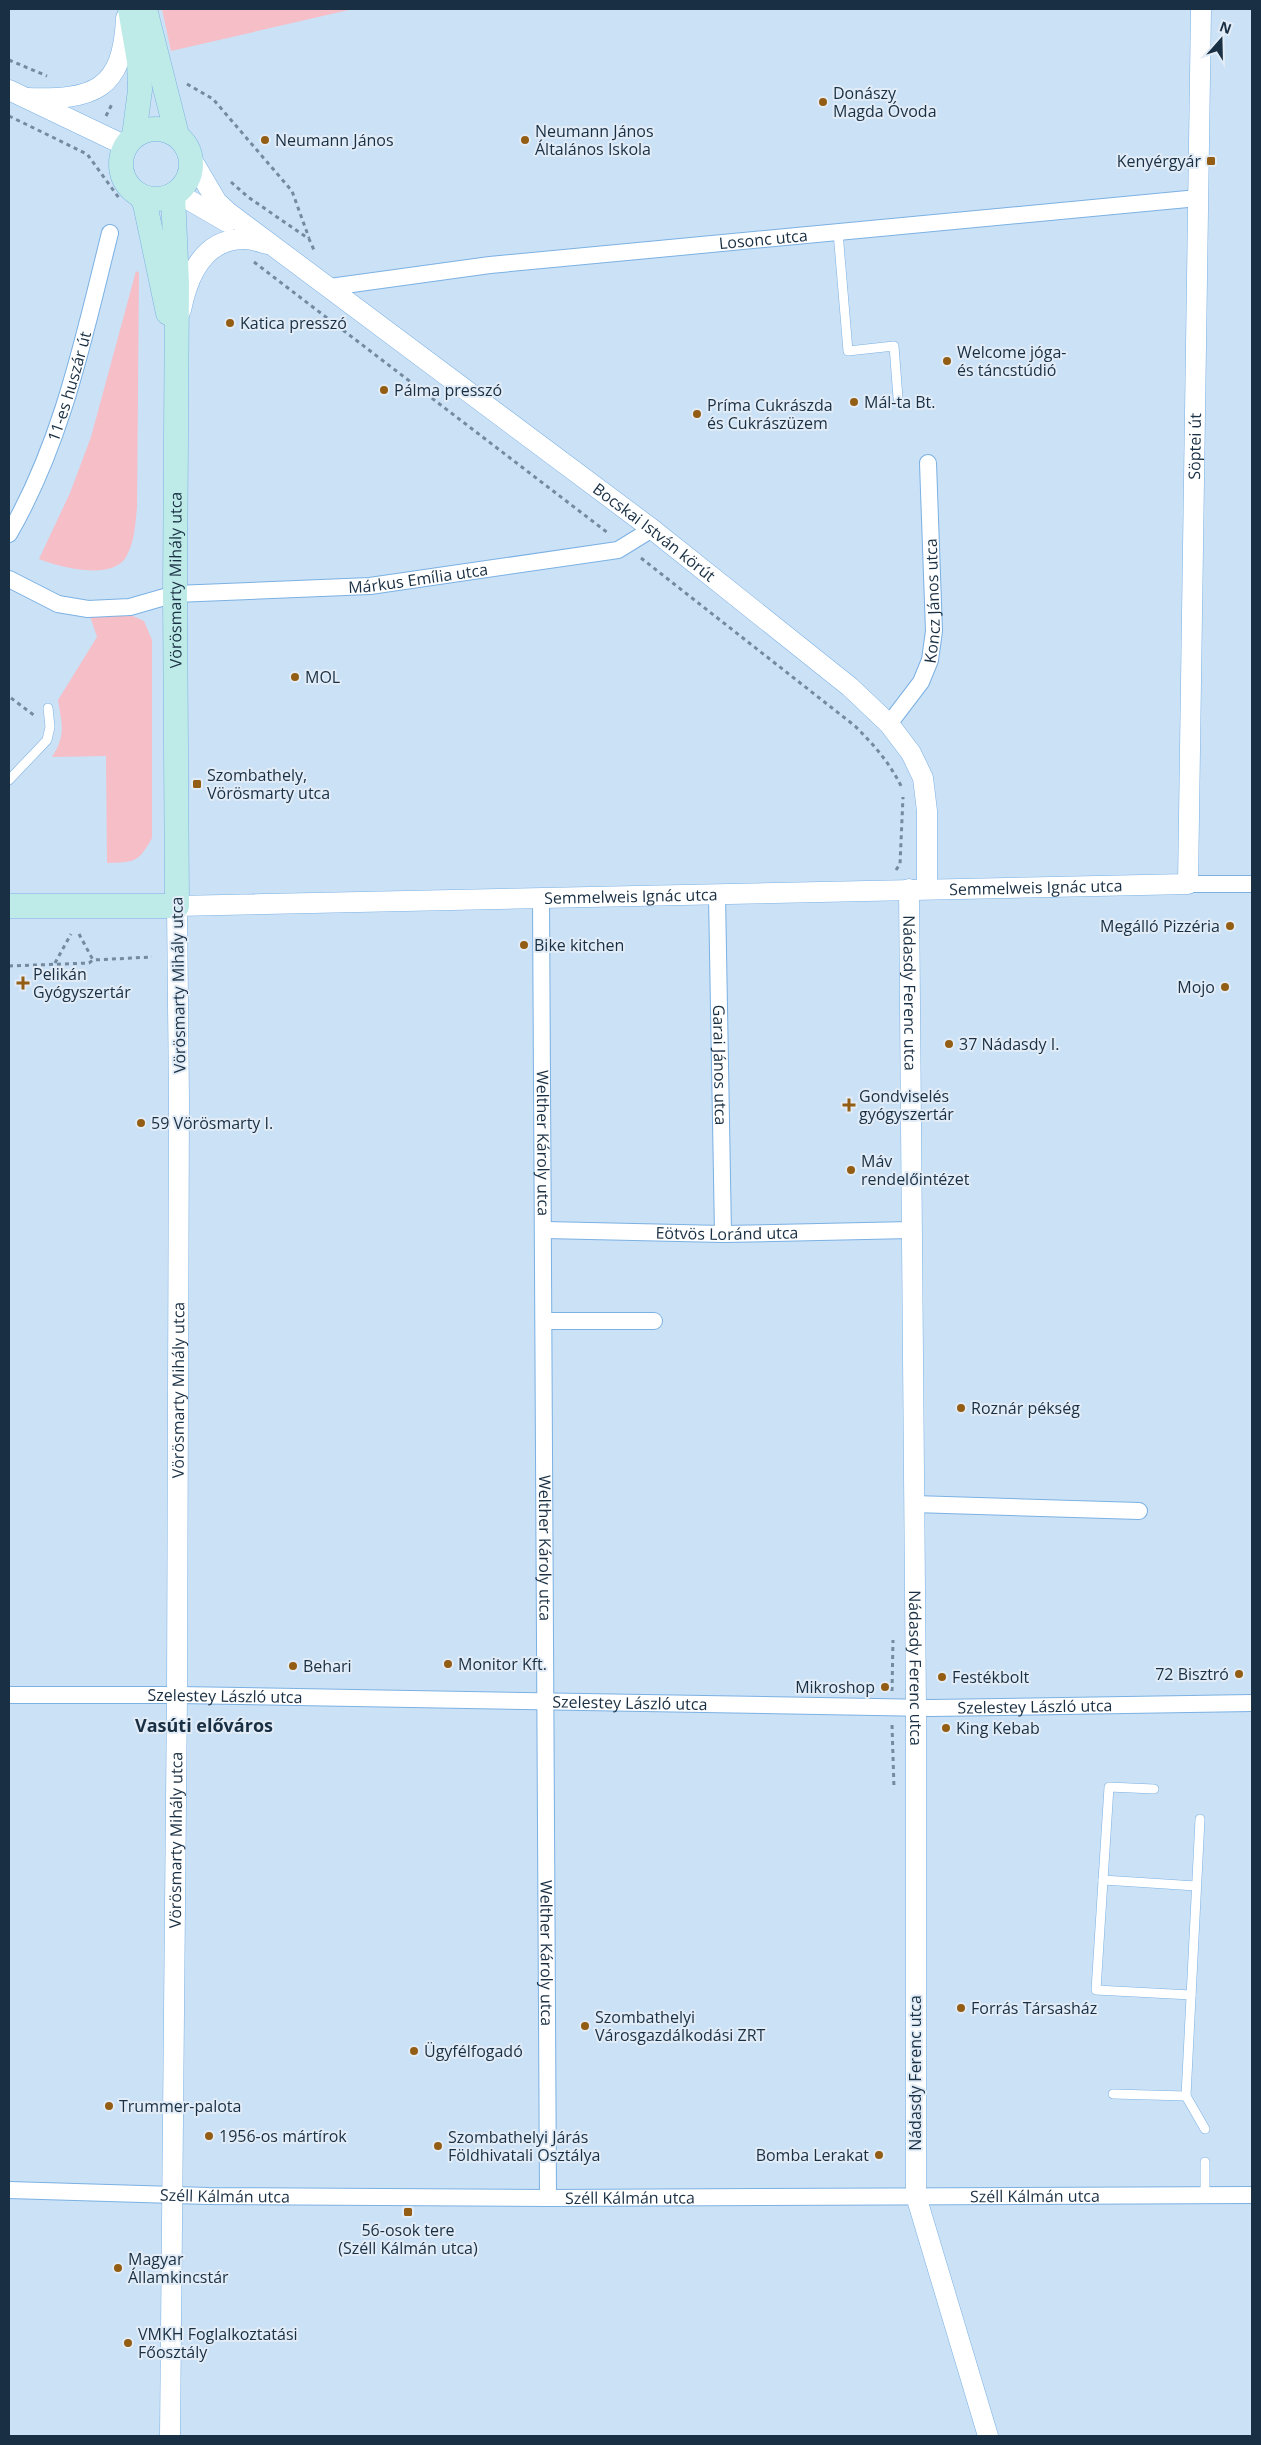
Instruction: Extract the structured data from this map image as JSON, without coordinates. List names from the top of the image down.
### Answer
{
  "streets": {
    "main road": ["Vörösmarty Mihály utca", "Semmelweis Ignác utca"],
    "street": [
      "Losonc utca",
      "11-es huszár út",
      "Söptei út",
      "Bocskai István körút",
      "Márkus Emília utca",
      "Koncz János utca",
      "Nádasdy Ferenc utca",
      "Garai János utca",
      "Welther Károly utca",
      "Eötvös Loránd utca",
      "Szelestey László utca",
      "Széll Kálmán utca"
    ]
  },
  "crossings": [
    ["Losonc utca", "Söptei út"],
    ["Losonc utca", "Bocskai István körút"],
    ["Söptei út", "Semmelweis Ignác utca"],
    ["Bocskai István körút", "Márkus Emília utca"],
    ["Bocskai István körút", "Koncz János utca"],
    ["Bocskai István körút", "Semmelweis Ignác utca"],
    ["Bocskai István körút", "Nádasdy Ferenc utca"],
    ["Márkus Emília utca", "Vörösmarty Mihály utca"],
    ["Vörösmarty Mihály utca", "Semmelweis Ignác utca"],
    ["Vörösmarty Mihály utca", "Szelestey László utca"],
    ["Vörösmarty Mihály utca", "Széll Kálmán utca"],
    ["Semmelweis Ignác utca", "Nádasdy Ferenc utca"],
    ["Semmelweis Ignác utca", "Garai János utca"],
    ["Semmelweis Ignác utca", "Welther Károly utca"],
    ["Nádasdy Ferenc utca", "Eötvös Loránd utca"],
    ["Nádasdy Ferenc utca", "Szelestey László utca"],
    ["Nádasdy Ferenc utca", "Széll Kálmán utca"],
    ["Garai János utca", "Eötvös Loránd utca"],
    ["Welther Károly utca", "Eötvös Loránd utca"],
    ["Welther Károly utca", "Szelestey László utca"],
    ["Welther Károly utca", "Széll Kálmán utca"]
  ],
  "districts": ["Vasúti előváros"],
  "places": {
    "other": [
      "Donászy Magda Óvoda",
      "Neumann János",
      "Neumann János Általános Iskola",
      "Katica presszó",
      "Welcome jóga- és táncstúdió",
      "Pálma presszó",
      "Mál-ta Bt.",
      "Príma Cukrászda és Cukrászüzem",
      "MOL",
      "Megálló Pizzéria",
      "Bike kitchen",
      "Mojo",
      "37 Nádasdy I.",
      "59 Vörösmarty I.",
      "Máv rendelőintézet",
      "Roznár pékség",
      "Monitor Kft.",
      "Behari",
      "72 Bisztró",
      "Festékbolt",
      "Mikroshop",
      "King Kebab",
      "Forrás Társasház",
      "Szombathelyi Városgazdálkodási ZRT",
      "Ügyfélfogadó",
      "Trummer-palota",
      "1956-os mártírok",
      "Szombathelyi Járás Földhivatali Osztálya",
      "Bomba Lerakat",
      "Magyar Államkincstár",
      "VMKH Foglalkoztatási Főosztály"
    ],
    "transit": ["Kenyérgyár", "Szombathely, Vörösmarty utca", "56-osok tere (Széll Kálmán utca)"],
    "health": ["Pelikán Gyógyszertár", "Gondviselés gyógyszertár"]
  },
  "north": "top"
}
